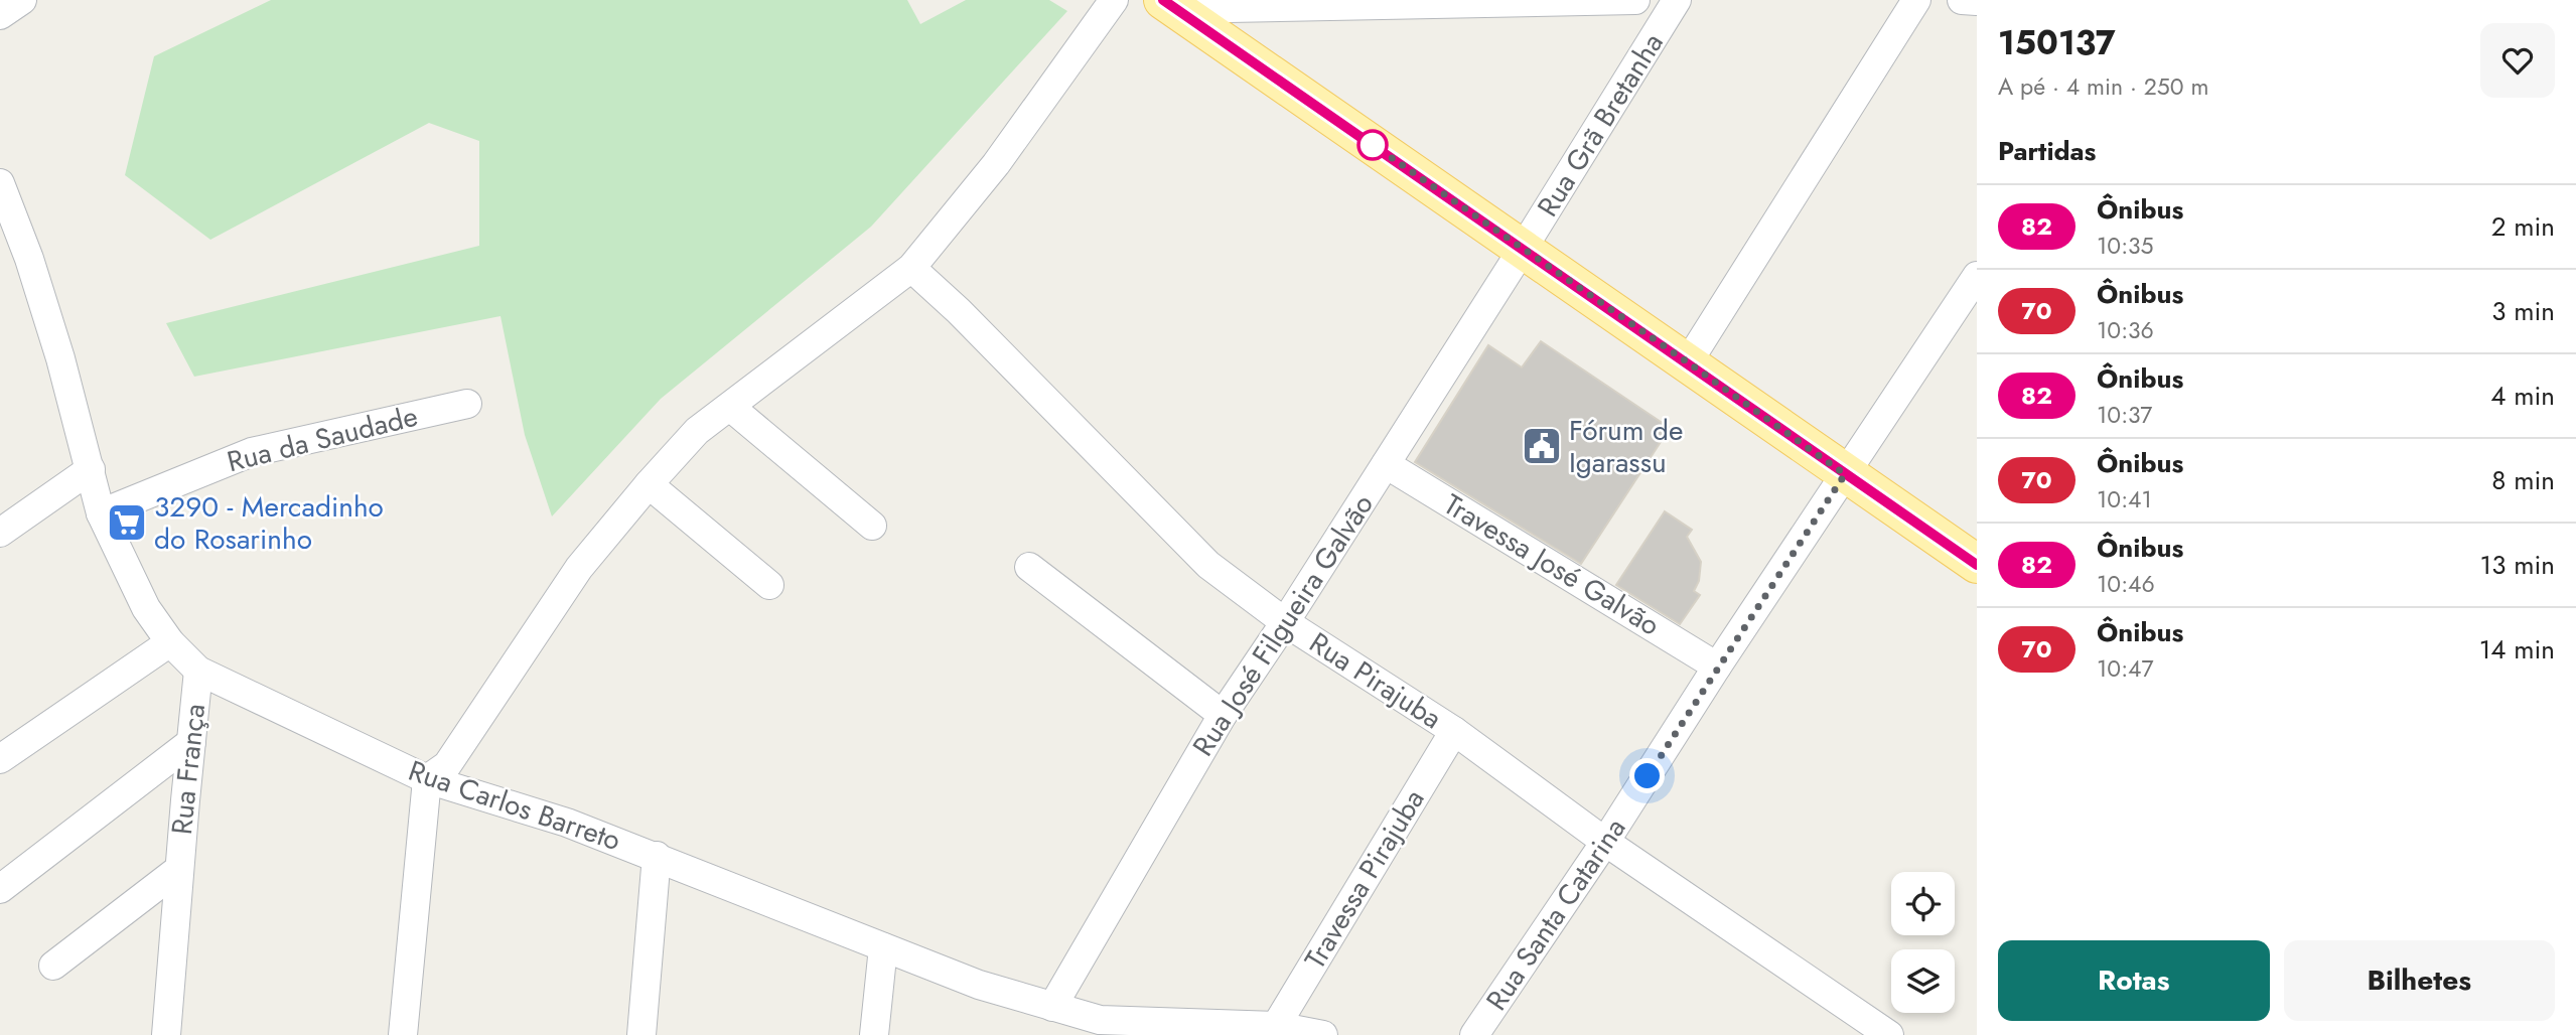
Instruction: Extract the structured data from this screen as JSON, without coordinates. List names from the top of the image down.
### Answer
{
  "streets": {
    "street": [
      "Rua Grã Bretanha",
      "Rua da Saudade",
      "Travessa José Galvão",
      "Rua José Filgueira Galvão",
      "Rua Pirajuba",
      "Rua França",
      "Rua Carlos Barreto",
      "Travessa Pirajuba",
      "Rua Santa Catarina"
    ]
  },
  "crossings": [
    ["Rua Grã Bretanha", "Rua José Filgueira Galvão"],
    ["Rua da Saudade", "Rua Carlos Barreto"],
    ["Travessa José Galvão", "Rua José Filgueira Galvão"],
    ["Travessa José Galvão", "Rua Santa Catarina"],
    ["Rua José Filgueira Galvão", "Rua Pirajuba"],
    ["Rua José Filgueira Galvão", "Rua Carlos Barreto"],
    ["Rua Pirajuba", "Travessa Pirajuba"],
    ["Rua Pirajuba", "Rua Santa Catarina"],
    ["Rua França", "Rua Carlos Barreto"],
    ["Rua Carlos Barreto", "Travessa Pirajuba"]
  ],
  "places": {
    "public building": ["Fórum de Igarassu"],
    "supermarket": ["3290 - Mercadinho do Rosarinho"]
  },
  "lines": ["bus line 82"],
  "page": {
    "heading": [
      ["150137", "A pé · 4 min · 250 m"],
      "Partidas"
    ],
    "list": [
      {
        "mark": "82",
        "name": "Ônibus",
        "note": "10:35",
        "value": "2 min"
      },
      {
        "mark": "70",
        "name": "Ônibus",
        "note": "10:36",
        "value": "3 min"
      },
      {
        "mark": "82",
        "name": "Ônibus",
        "note": "10:37",
        "value": "4 min"
      },
      {
        "mark": "70",
        "name": "Ônibus",
        "note": "10:41",
        "value": "8 min"
      },
      {
        "mark": "82",
        "name": "Ônibus",
        "note": "10:46",
        "value": "13 min"
      },
      {
        "mark": "70",
        "name": "Ônibus",
        "note": "10:47",
        "value": "14 min"
      }
    ],
    "buttons": ["Rotas", "Bilhetes"]
  }
}
